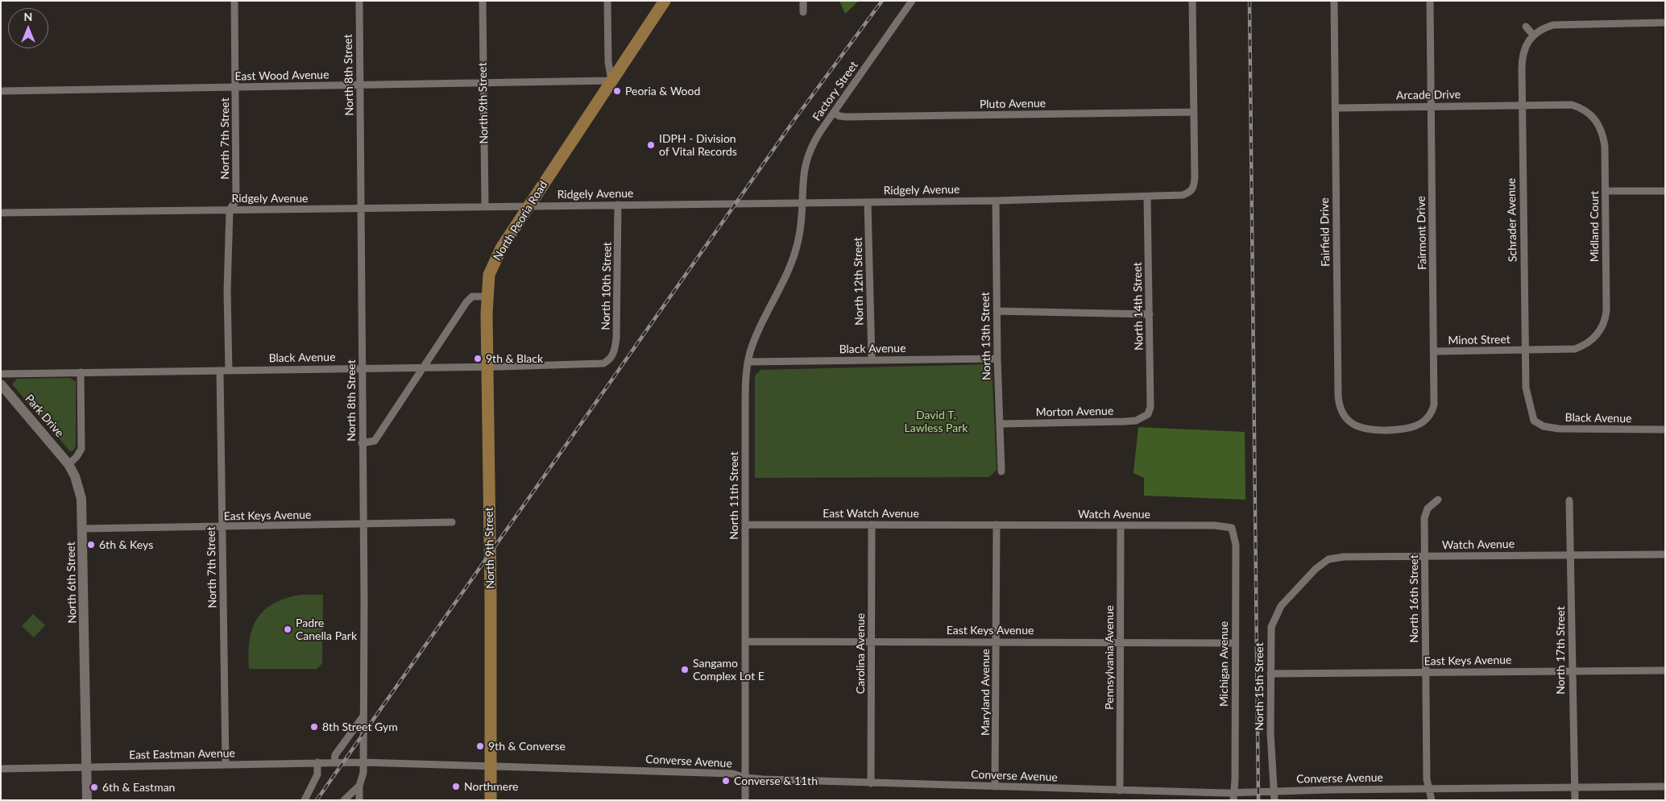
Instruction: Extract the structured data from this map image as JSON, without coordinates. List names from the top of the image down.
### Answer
{
  "streets": {
    "main road": [
      "North 9th Street",
      "North Peoria Road",
      "Park Drive",
      "North 6th Street"
    ],
    "street": [
      "North 8th Street",
      "East Wood Avenue",
      "Factory Street",
      "Arcade Drive",
      "Pluto Avenue",
      "North 7th Street",
      "Ridgely Avenue",
      "Schrader Avenue",
      "Midland Court",
      "Fairfield Drive",
      "Fairmont Drive",
      "North 12th Street",
      "North 10th Street",
      "North 14th Street",
      "North 13th Street",
      "Minot Street",
      "Black Avenue",
      "Morton Avenue",
      "North 11th Street",
      "East Watch Avenue",
      "Watch Avenue",
      "East Keys Avenue",
      "North 16th Street",
      "North 17th Street",
      "Carolina Avenue",
      "Pennsylvania Avenue",
      "Michigan Avenue",
      "North 15th Street",
      "Maryland Avenue",
      "East Eastman Avenue",
      "Converse Avenue"
    ]
  },
  "crossings": [
    ["North 8th Street", "East Wood Avenue"],
    ["North 8th Street", "Ridgely Avenue"],
    ["North 8th Street", "Black Avenue"],
    ["North 8th Street", "East Keys Avenue"],
    ["North 8th Street", "East Eastman Avenue"],
    ["North 8th Street", "Converse Avenue"],
    ["East Wood Avenue", "North 9th Street"],
    ["East Wood Avenue", "North 7th Street"],
    ["East Wood Avenue", "North Peoria Road"],
    ["Factory Street", "Pluto Avenue"],
    ["Factory Street", "Ridgely Avenue"],
    ["Factory Street", "North 11th Street"],
    ["Arcade Drive", "Schrader Avenue"],
    ["Arcade Drive", "Midland Court"],
    ["Arcade Drive", "Fairfield Drive"],
    ["Arcade Drive", "Fairmont Drive"],
    ["North 9th Street", "Ridgely Avenue"],
    ["North 9th Street", "North Peoria Road"],
    ["North 9th Street", "Black Avenue"],
    ["North 9th Street", "Converse Avenue"],
    ["Pluto Avenue", "Ridgely Avenue"],
    ["North 7th Street", "Ridgely Avenue"],
    ["North 7th Street", "Black Avenue"],
    ["North 7th Street", "East Keys Avenue"],
    ["North 7th Street", "East Eastman Avenue"],
    ["Ridgely Avenue", "North Peoria Road"],
    ["Ridgely Avenue", "North 12th Street"],
    ["Ridgely Avenue", "North 10th Street"],
    ["Ridgely Avenue", "North 14th Street"],
    ["Ridgely Avenue", "North 13th Street"],
    ["Ridgely Avenue", "North 11th Street"],
    ["Schrader Avenue", "Midland Court"],
    ["Schrader Avenue", "Minot Street"],
    ["Schrader Avenue", "Black Avenue"],
    ["Midland Court", "Minot Street"],
    ["Fairfield Drive", "Fairmont Drive"],
    ["Fairmont Drive", "Minot Street"],
    ["North 12th Street", "Black Avenue"],
    ["North 10th Street", "Black Avenue"],
    ["North 14th Street", "Morton Avenue"],
    ["North 13th Street", "Black Avenue"],
    ["North 13th Street", "Morton Avenue"],
    ["Black Avenue", "North 11th Street"],
    ["Park Drive", "North 6th Street"],
    ["North 11th Street", "East Watch Avenue"],
    ["North 11th Street", "East Keys Avenue"],
    ["North 11th Street", "Converse Avenue"],
    ["East Watch Avenue", "Watch Avenue"],
    ["East Watch Avenue", "Carolina Avenue"],
    ["East Watch Avenue", "Maryland Avenue"],
    ["Watch Avenue", "North 16th Street"],
    ["Watch Avenue", "North 17th Street"],
    ["Watch Avenue", "Pennsylvania Avenue"],
    ["Watch Avenue", "Michigan Avenue"],
    ["Watch Avenue", "North 15th Street"],
    ["Watch Avenue", "Maryland Avenue"],
    ["East Keys Avenue", "North 6th Street"],
    ["East Keys Avenue", "North 16th Street"],
    ["East Keys Avenue", "North 17th Street"],
    ["East Keys Avenue", "Carolina Avenue"],
    ["East Keys Avenue", "Pennsylvania Avenue"],
    ["East Keys Avenue", "Michigan Avenue"],
    ["East Keys Avenue", "North 15th Street"],
    ["East Keys Avenue", "Maryland Avenue"],
    ["North 6th Street", "East Eastman Avenue"],
    ["North 16th Street", "Converse Avenue"],
    ["North 17th Street", "Converse Avenue"],
    ["Carolina Avenue", "Converse Avenue"],
    ["Pennsylvania Avenue", "Converse Avenue"],
    ["Michigan Avenue", "Converse Avenue"],
    ["North 15th Street", "Converse Avenue"],
    ["Maryland Avenue", "Converse Avenue"],
    ["East Eastman Avenue", "Converse Avenue"]
  ],
  "parks": ["David T. Lawless Park"],
  "places": [
    "Peoria & Wood",
    "IDPH - Division of Vital Records",
    "9th & Black",
    "6th & Keys",
    "Padre Canella Park",
    "Sangamo Complex Lot E",
    "8th Street Gym",
    "9th & Converse",
    "Converse & 11th",
    "Northmere",
    "6th & Eastman"
  ],
  "north": "top"
}
